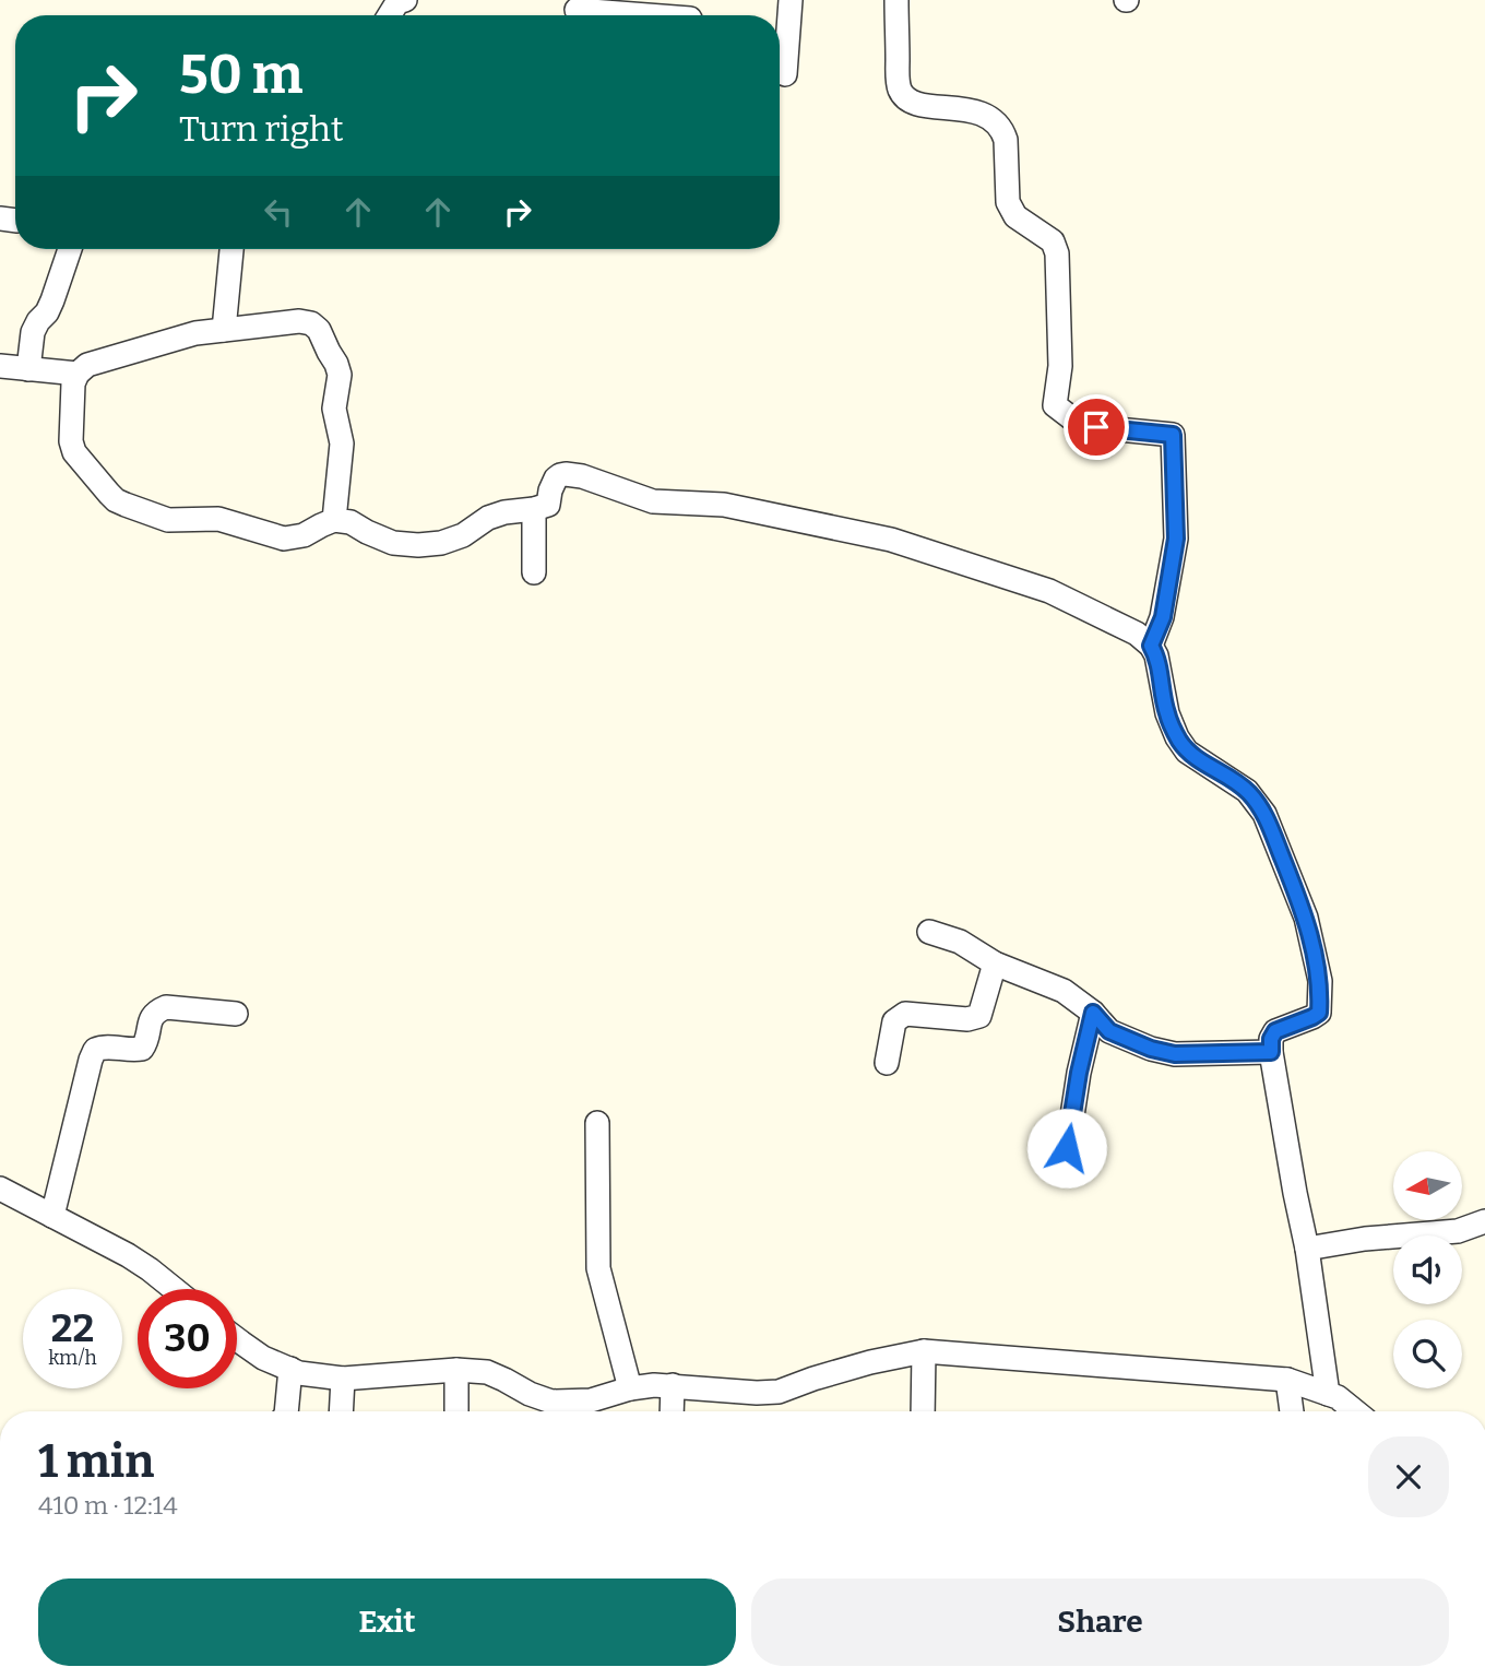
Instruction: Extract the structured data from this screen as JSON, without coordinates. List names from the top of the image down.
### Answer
{
  "north": "left",
  "page": {
    "turn": ["50 m", "Turn right"],
    "speed": "22 km/h",
    "limit": "30",
    "heading": ["1 min", "410 m · 12:14"],
    "buttons": ["Exit", "Share"]
  }
}
